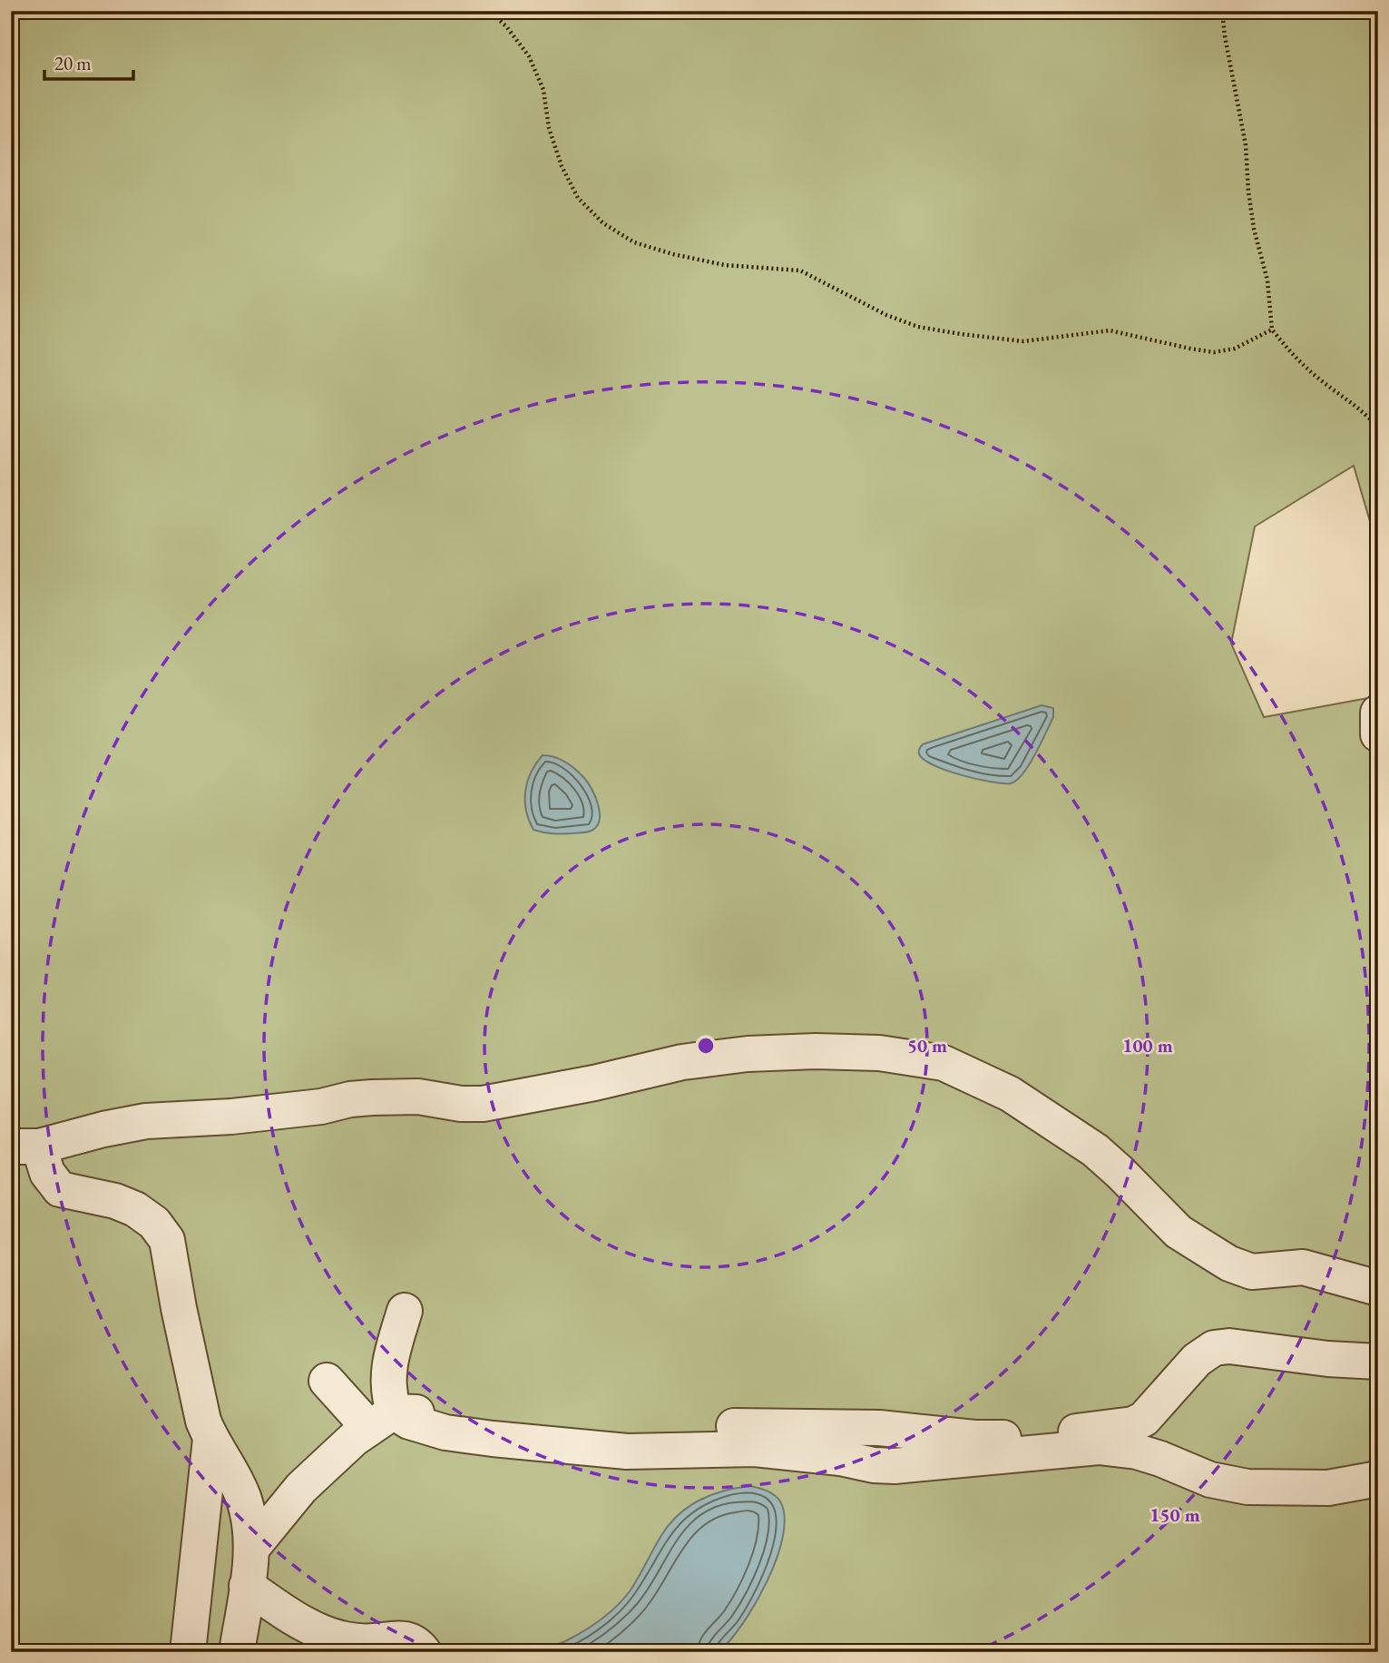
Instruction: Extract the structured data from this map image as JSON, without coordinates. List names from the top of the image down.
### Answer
{
  "scale_bar": "20 m",
  "rings": ["50 m", "100 m", "150 m"]
}
